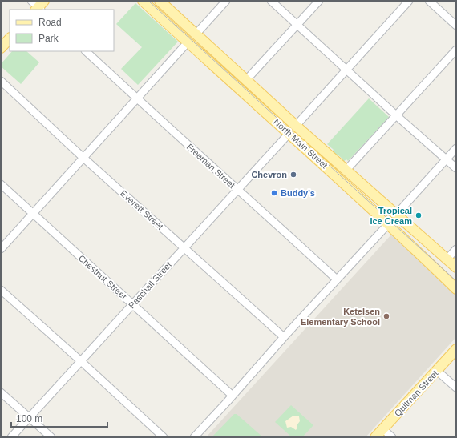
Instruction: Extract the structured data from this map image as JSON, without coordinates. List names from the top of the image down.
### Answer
{
  "streets": {
    "main road": ["North Main Street", "Quitman Street"],
    "street": [
      "Freeman Street",
      "Everett Street",
      "Chestnut Street",
      "Paschall Street"
    ]
  },
  "crossings": [
    ["North Main Street", "Paschall Street"],
    ["Freeman Street", "Paschall Street"],
    ["Everett Street", "Paschall Street"],
    ["Chestnut Street", "Paschall Street"]
  ],
  "places": [
    "Chevron",
    "Buddy's",
    "Tropical Ice Cream",
    "Ketelsen Elementary School"
  ],
  "legend": ["Road", "Park"],
  "scale_bar": "100 m"
}
